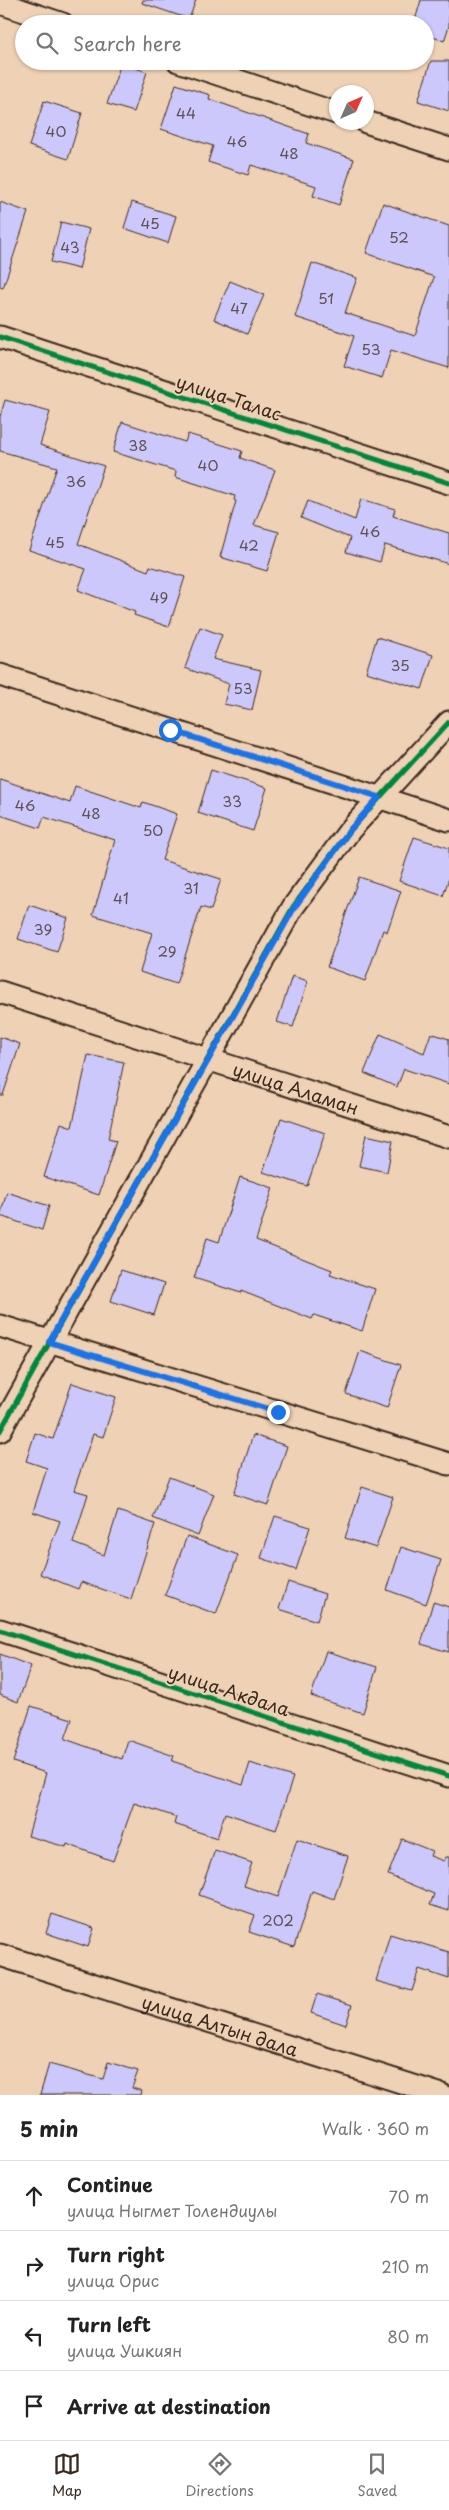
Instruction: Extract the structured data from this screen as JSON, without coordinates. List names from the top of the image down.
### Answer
{
  "streets": {
    "street": [
      "улица Талас",
      "улица Аламан",
      "улица Акдала",
      "улица Алтын дала"
    ]
  },
  "house_numbers": [
    "44",
    "40",
    "46",
    "48",
    "45",
    "52",
    "43",
    "51",
    "47",
    "53",
    "38",
    "40",
    "36",
    "46",
    "45",
    "42",
    "49",
    "35",
    "53",
    "33",
    "46",
    "48",
    "50",
    "31",
    "41",
    "39",
    "29",
    "202"
  ],
  "north": "top right",
  "page": {
    "search": "Search here",
    "heading": ["5 min", "Walk · 360 m"],
    "list": [
      ["Continue", "улица Ныгмет Толендиулы", "70 m"],
      ["Turn right", "улица Орис", "210 m"],
      ["Turn left", "улица Ушкиян", "80 m"],
      "Arrive at destination"
    ],
    "nav": ["Map", "Directions", "Saved"]
  }
}
